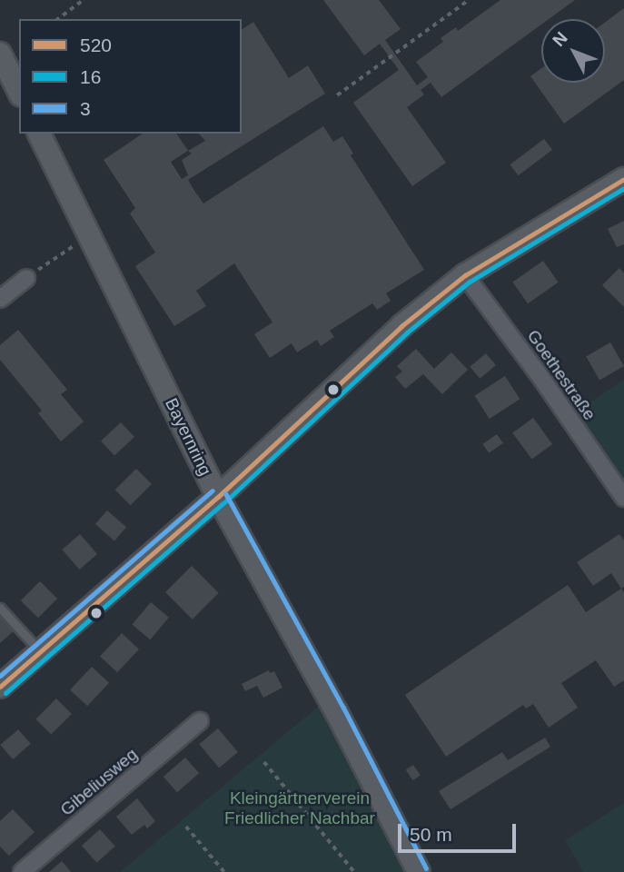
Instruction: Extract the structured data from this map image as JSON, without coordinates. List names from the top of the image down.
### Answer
{
  "streets": {
    "street": ["Goethestraße", "Bayernring", "Gibeliusweg"]
  },
  "parks": ["Kleingärtnerverein Friedlicher Nachbar"],
  "lines": ["transit line 520", "transit line 16", "transit line 3"],
  "legend": ["520", "16", "3"],
  "scale_bar": "50 m",
  "north": "top left"
}
